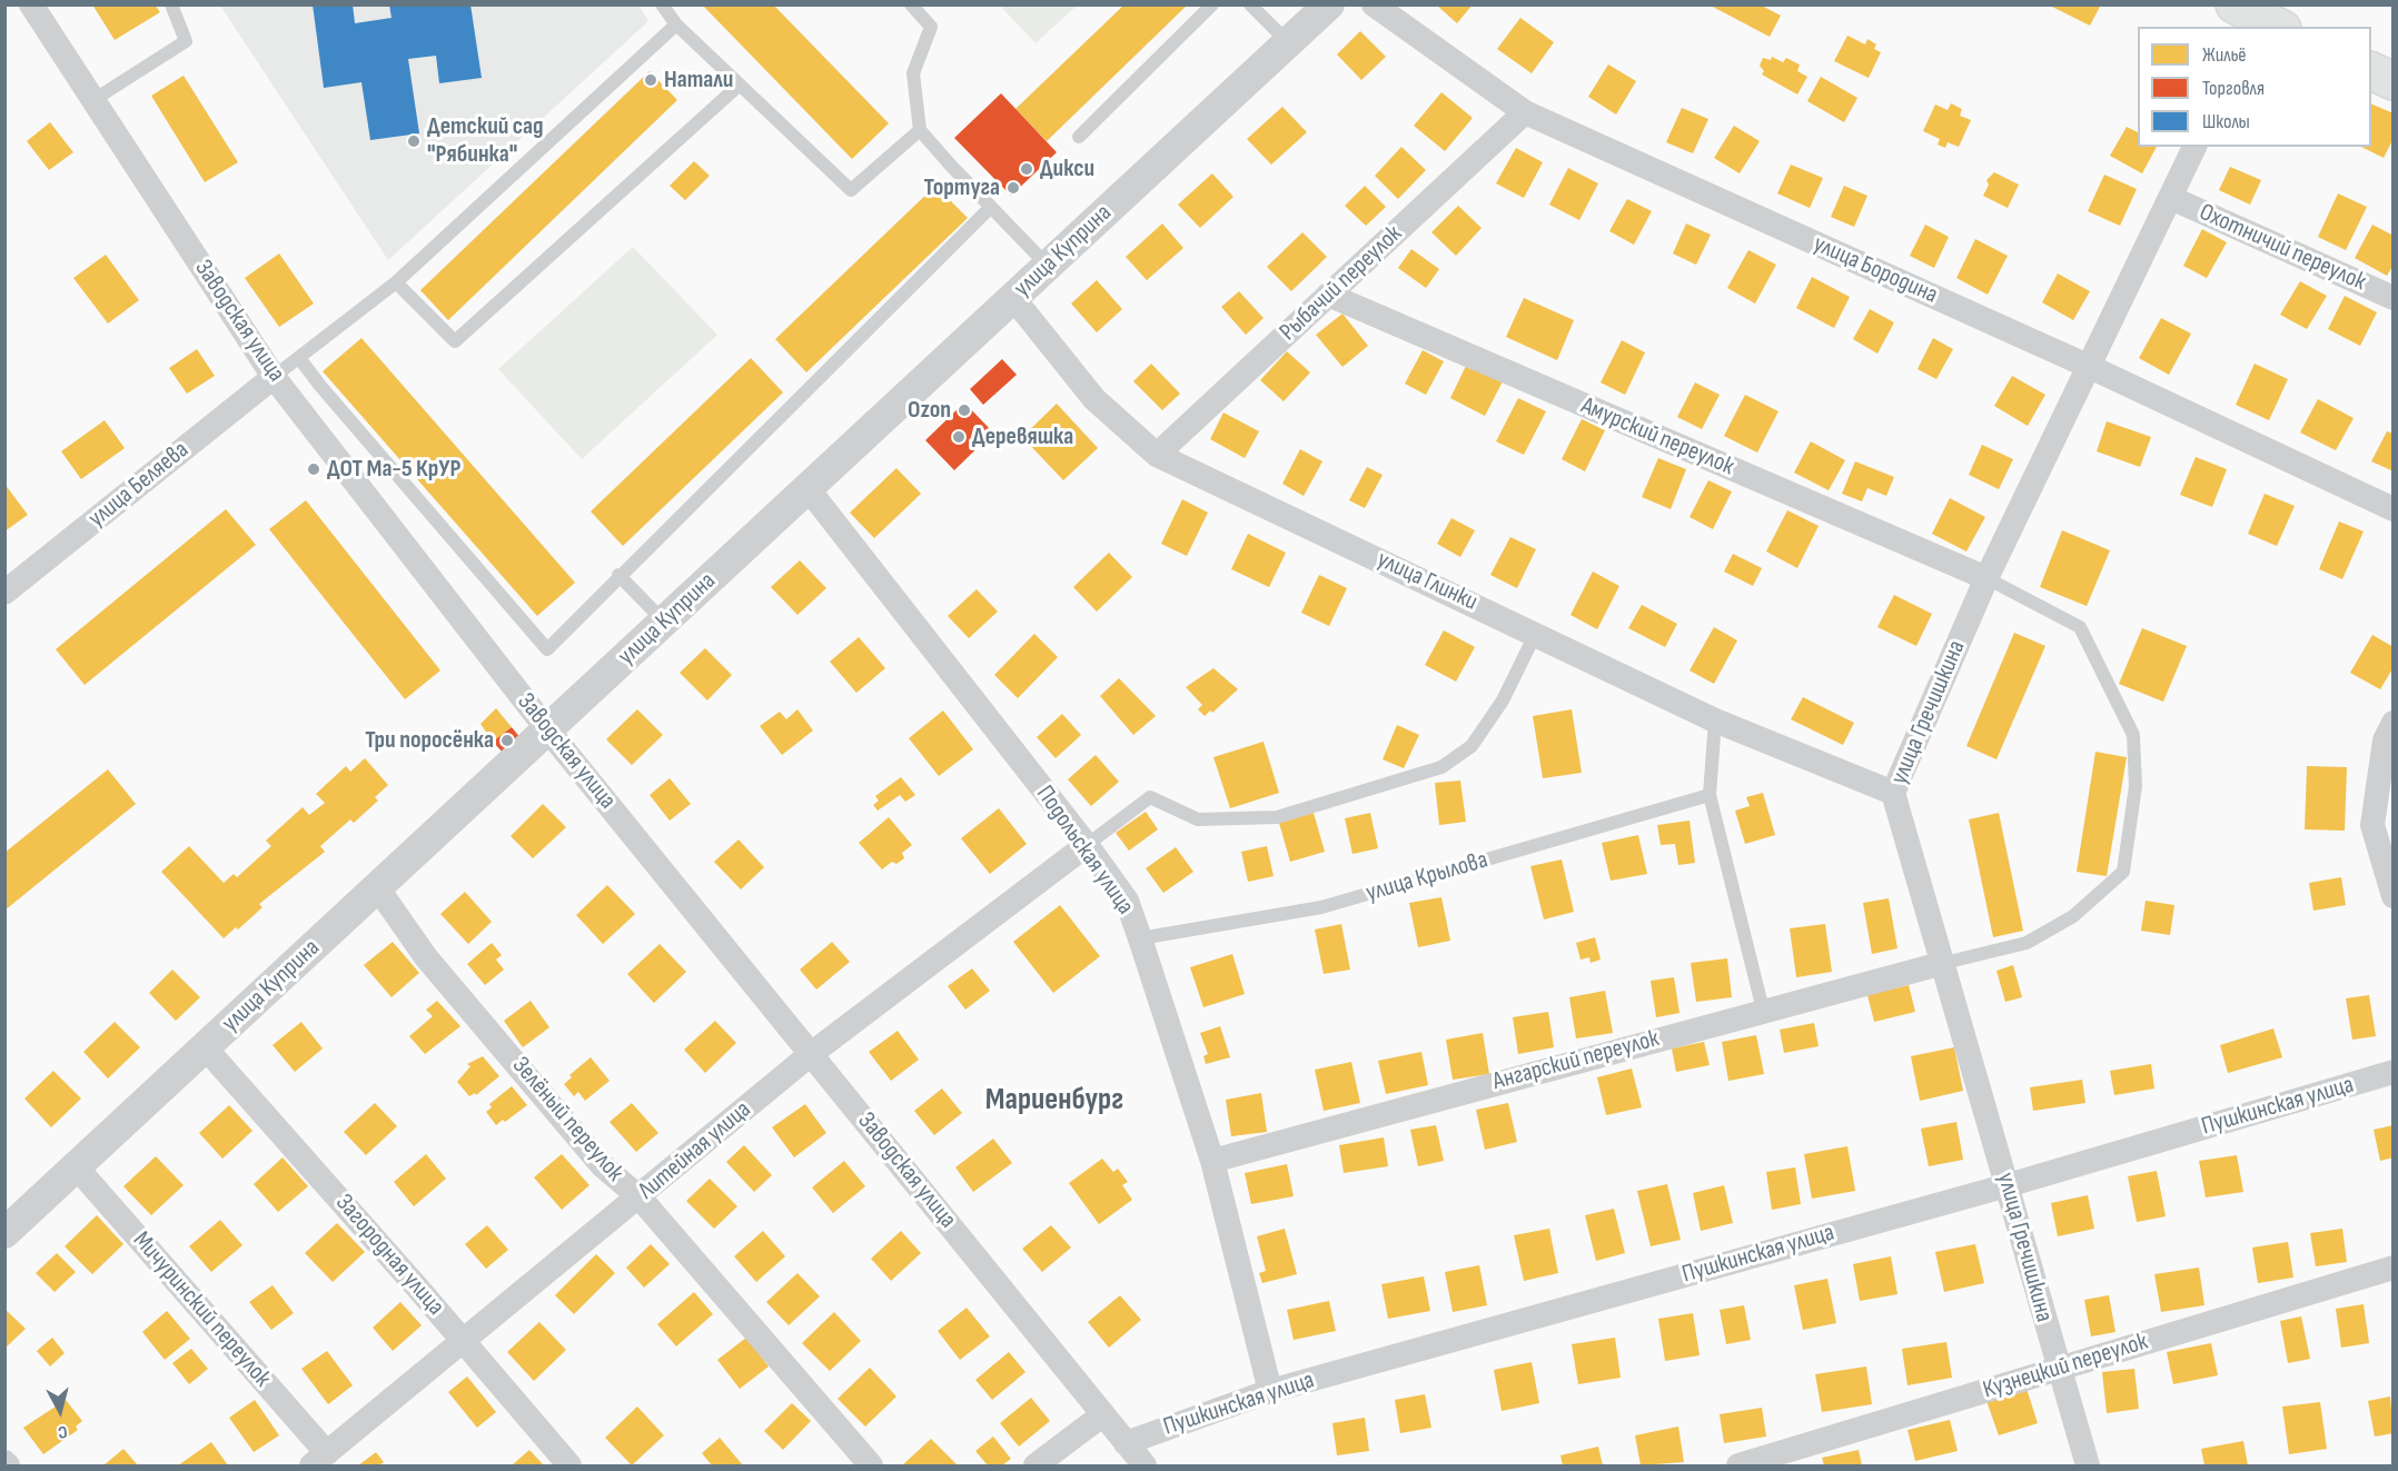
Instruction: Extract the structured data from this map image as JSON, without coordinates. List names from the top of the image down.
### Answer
{
  "streets": {
    "street": [
      "Охотничий переулок",
      "улица Куприна",
      "улица Бородина",
      "Рыбачий переулок",
      "Заводская улица",
      "Амурский переулок",
      "улица Беляева",
      "улица Глинки",
      "улица Гречишкина",
      "Подольская улица",
      "Ангарский переулок",
      "Пушкинская улица",
      "Зелёный переулок",
      "Литейная улица",
      "Загородная улица",
      "Мичуринский переулок",
      "Кузнецкий переулок"
    ],
    "lane": ["улица Крылова"]
  },
  "crossings": [
    ["Охотничий переулок", "улица Гречишкина"],
    ["улица Куприна", "Заводская улица"],
    ["улица Куприна", "улица Глинки"],
    ["улица Куприна", "Подольская улица"],
    ["улица Куприна", "Зелёный переулок"],
    ["улица Куприна", "Загородная улица"],
    ["улица Куприна", "Мичуринский переулок"],
    ["улица Бородина", "Рыбачий переулок"],
    ["улица Бородина", "улица Гречишкина"],
    ["Рыбачий переулок", "Амурский переулок"],
    ["Рыбачий переулок", "улица Глинки"],
    ["Заводская улица", "улица Беляева"],
    ["Заводская улица", "Пушкинская улица"],
    ["Заводская улица", "Литейная улица"],
    ["Амурский переулок", "улица Гречишкина"],
    ["улица Глинки", "улица Гречишкина"],
    ["улица Гречишкина", "Ангарский переулок"],
    ["улица Гречишкина", "Пушкинская улица"],
    ["улица Гречишкина", "Кузнецкий переулок"],
    ["Подольская улица", "улица Крылова"],
    ["Подольская улица", "Ангарский переулок"],
    ["Подольская улица", "Пушкинская улица"],
    ["Подольская улица", "Литейная улица"],
    ["Зелёный переулок", "Литейная улица"],
    ["Литейная улица", "Загородная улица"],
    ["Литейная улица", "Мичуринский переулок"]
  ],
  "districts": ["Мариенбург"],
  "places": [
    "Натали",
    "Детский сад \"Рябинка\"",
    "Дикси",
    "Тортуга",
    "Ozon",
    "Деревяшка",
    "ДОТ Ма-5 КрУР",
    "Три поросёнка"
  ],
  "legend": ["Жильё", "Торговля", "Школы"],
  "north": "bottom"
}
